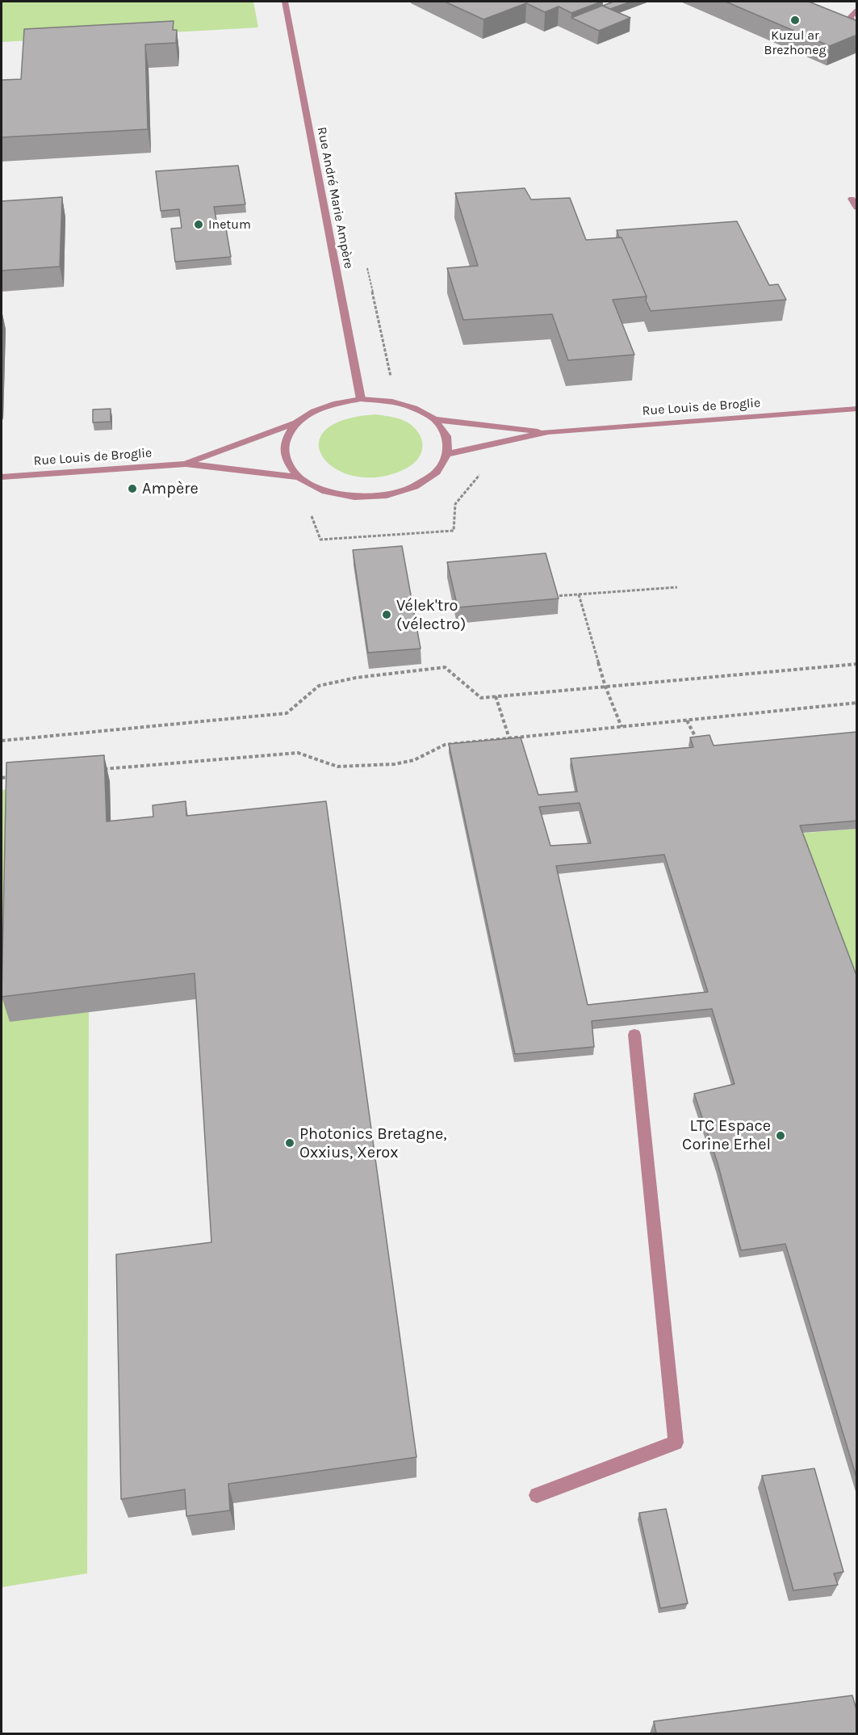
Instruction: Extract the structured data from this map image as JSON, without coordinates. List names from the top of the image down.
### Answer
{
  "streets": {
    "street": ["Rue André Marie Ampère", "Rue Louis de Broglie"]
  },
  "crossings": [
    ["Rue André Marie Ampère", "Rue Louis de Broglie"]
  ],
  "places": [
    "Kuzul ar Brezhoneg",
    "Inetum",
    "Ampère",
    "Vélek'tro (vélectro)",
    "LTC Espace Corine Erhel",
    "Photonics Bretagne, Oxxius, Xerox"
  ]
}
